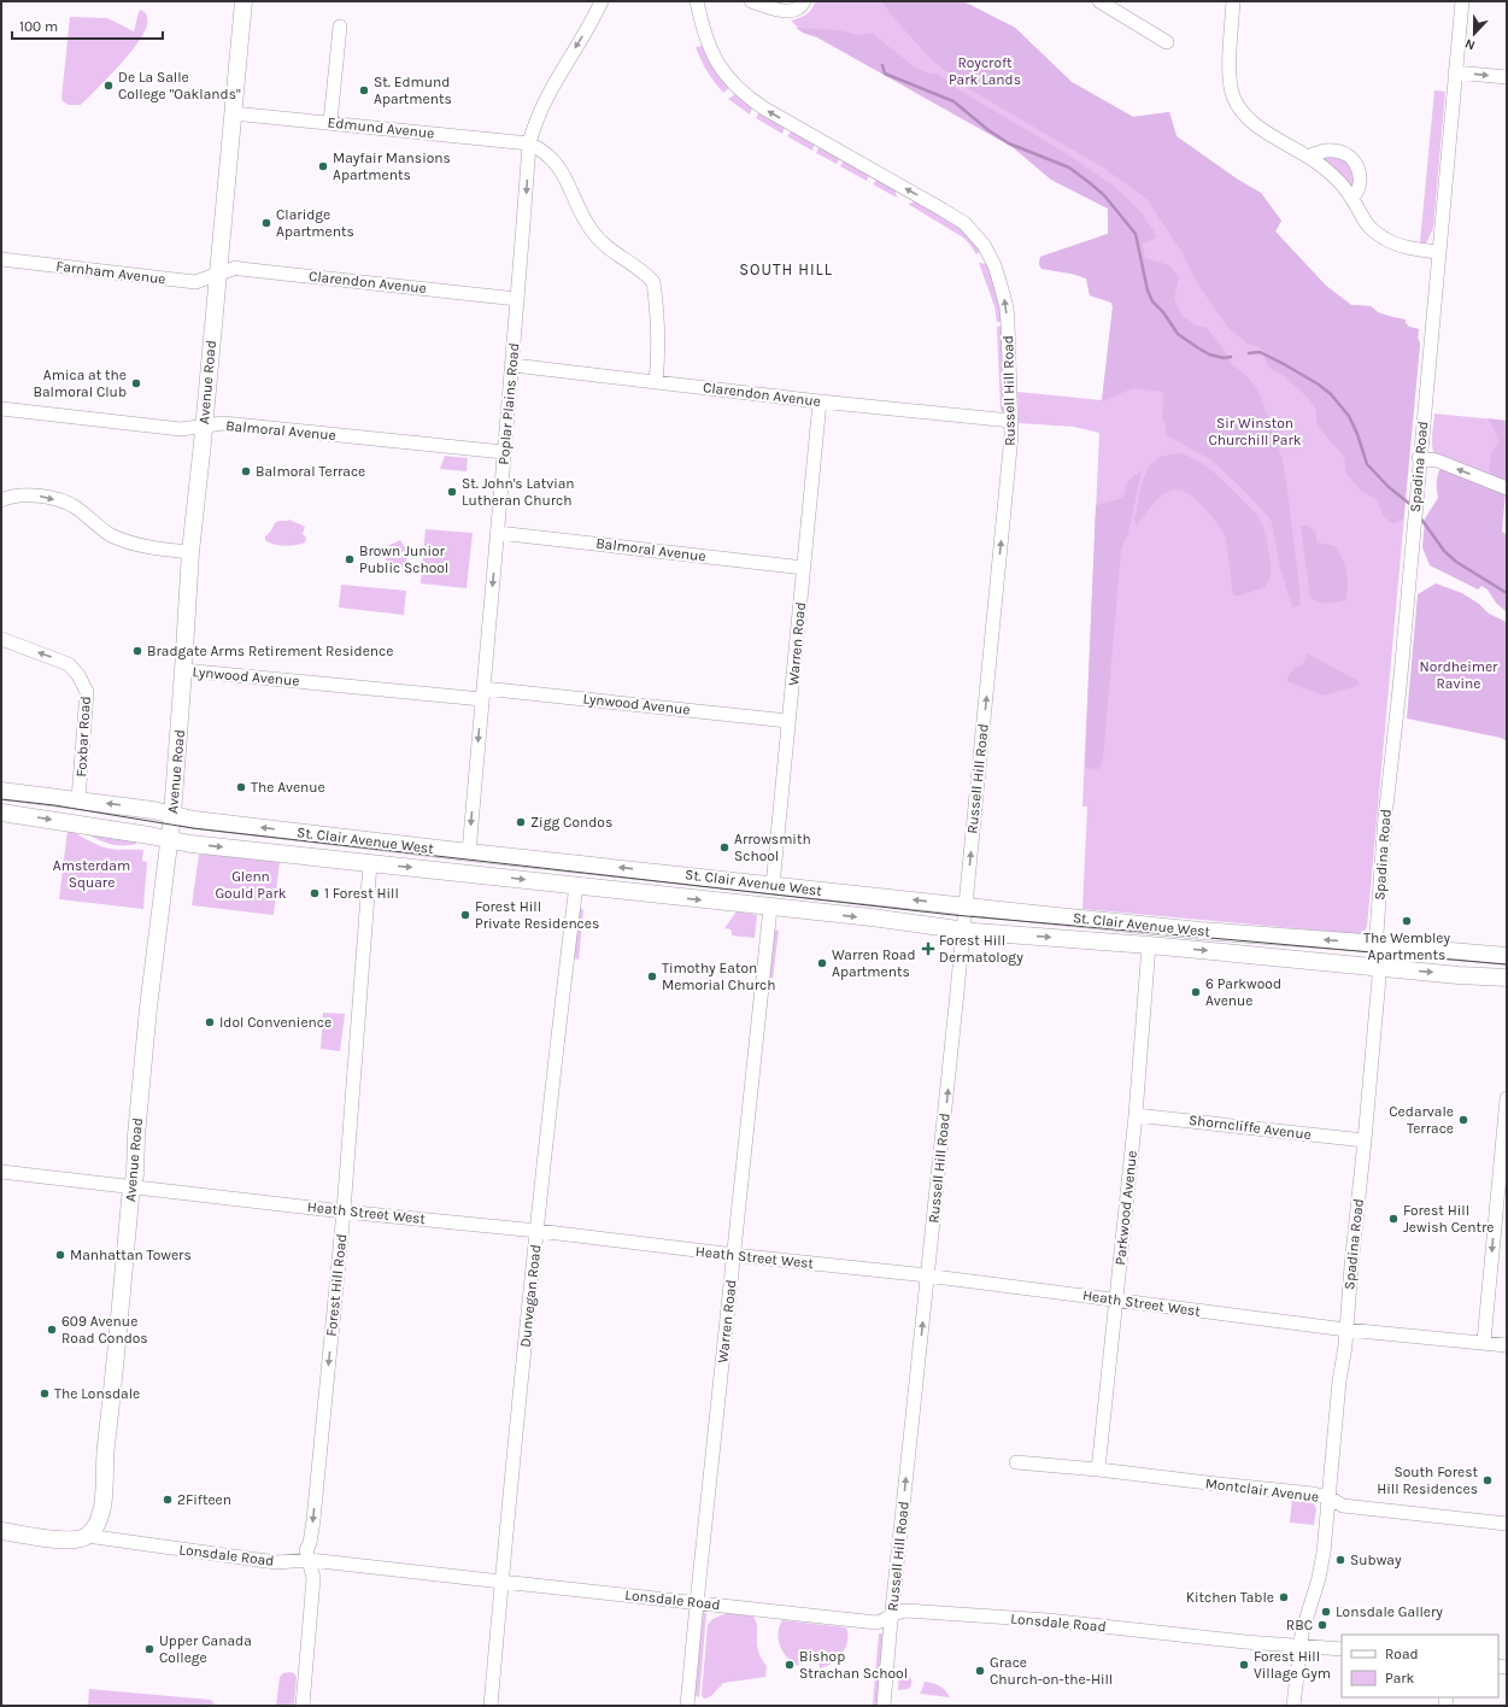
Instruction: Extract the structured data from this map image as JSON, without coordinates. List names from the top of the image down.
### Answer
{
  "streets": {
    "main road": ["Avenue Road", "St. Clair Avenue West", "Lonsdale Road"],
    "street": [
      "Edmund Avenue",
      "Farnham Avenue",
      "Clarendon Avenue",
      "Russell Hill Road",
      "Poplar Plains Road",
      "Balmoral Avenue",
      "Spadina Road",
      "Warren Road",
      "Lynwood Avenue",
      "Foxbar Road",
      "Shorncliffe Avenue",
      "Parkwood Avenue",
      "Heath Street West",
      "Forest Hill Road",
      "Dunvegan Road",
      "Montclair Avenue"
    ]
  },
  "crossings": [
    ["Edmund Avenue", "Avenue Road"],
    ["Edmund Avenue", "Poplar Plains Road"],
    ["Farnham Avenue", "Clarendon Avenue"],
    ["Farnham Avenue", "Avenue Road"],
    ["Clarendon Avenue", "Avenue Road"],
    ["Clarendon Avenue", "Russell Hill Road"],
    ["Clarendon Avenue", "Poplar Plains Road"],
    ["Clarendon Avenue", "Warren Road"],
    ["Avenue Road", "Balmoral Avenue"],
    ["Avenue Road", "Lynwood Avenue"],
    ["Avenue Road", "St. Clair Avenue West"],
    ["Avenue Road", "Heath Street West"],
    ["Avenue Road", "Lonsdale Road"],
    ["Russell Hill Road", "St. Clair Avenue West"],
    ["Russell Hill Road", "Heath Street West"],
    ["Russell Hill Road", "Lonsdale Road"],
    ["Poplar Plains Road", "Balmoral Avenue"],
    ["Poplar Plains Road", "Lynwood Avenue"],
    ["Poplar Plains Road", "St. Clair Avenue West"],
    ["Balmoral Avenue", "Warren Road"],
    ["Spadina Road", "St. Clair Avenue West"],
    ["Spadina Road", "Shorncliffe Avenue"],
    ["Spadina Road", "Heath Street West"],
    ["Spadina Road", "Montclair Avenue"],
    ["Spadina Road", "Lonsdale Road"],
    ["Warren Road", "Lynwood Avenue"],
    ["Warren Road", "St. Clair Avenue West"],
    ["Warren Road", "Heath Street West"],
    ["Warren Road", "Lonsdale Road"],
    ["Foxbar Road", "St. Clair Avenue West"],
    ["St. Clair Avenue West", "Parkwood Avenue"],
    ["St. Clair Avenue West", "Forest Hill Road"],
    ["St. Clair Avenue West", "Dunvegan Road"],
    ["Shorncliffe Avenue", "Parkwood Avenue"],
    ["Parkwood Avenue", "Heath Street West"],
    ["Parkwood Avenue", "Montclair Avenue"],
    ["Heath Street West", "Forest Hill Road"],
    ["Heath Street West", "Dunvegan Road"],
    ["Forest Hill Road", "Lonsdale Road"],
    ["Dunvegan Road", "Lonsdale Road"]
  ],
  "one_way": [
    "Russell Hill Road",
    "Poplar Plains Road",
    "Foxbar Road",
    "Forest Hill Road"
  ],
  "districts": ["SOUTH HILL"],
  "parks": [
    "Roycroft Park Lands",
    "Sir Winston Churchill Park",
    "Nordheimer Ravine",
    "Amsterdam Square",
    "Glenn Gould Park"
  ],
  "places": {
    "other": [
      "De La Salle College \"Oaklands\"",
      "St. Edmund Apartments",
      "Mayfair Mansions Apartments",
      "Claridge Apartments",
      "Amica at the Balmoral Club",
      "Balmoral Terrace",
      "St. John's Latvian Lutheran Church",
      "Brown Junior Public School",
      "Bradgate Arms Retirement Residence",
      "The Avenue",
      "Zigg Condos",
      "Arrowsmith School",
      "1 Forest Hill",
      "Forest Hill Private Residences",
      "The Wembley Apartments",
      "Warren Road Apartments",
      "Timothy Eaton Memorial Church",
      "6 Parkwood Avenue",
      "Idol Convenience",
      "Cedarvale Terrace",
      "Forest Hill Jewish Centre",
      "Manhattan Towers",
      "609 Avenue Road Condos",
      "The Lonsdale",
      "South Forest Hill Residences",
      "2Fifteen",
      "Subway",
      "Kitchen Table",
      "Lonsdale Gallery",
      "RBC",
      "Upper Canada College",
      "Bishop Strachan School",
      "Forest Hill Village Gym",
      "Grace Church-on-the-Hill"
    ],
    "health": ["Forest Hill Dermatology"]
  },
  "legend": ["Road", "Park"],
  "scale_bar": "100 m",
  "north": "bottom"
}
